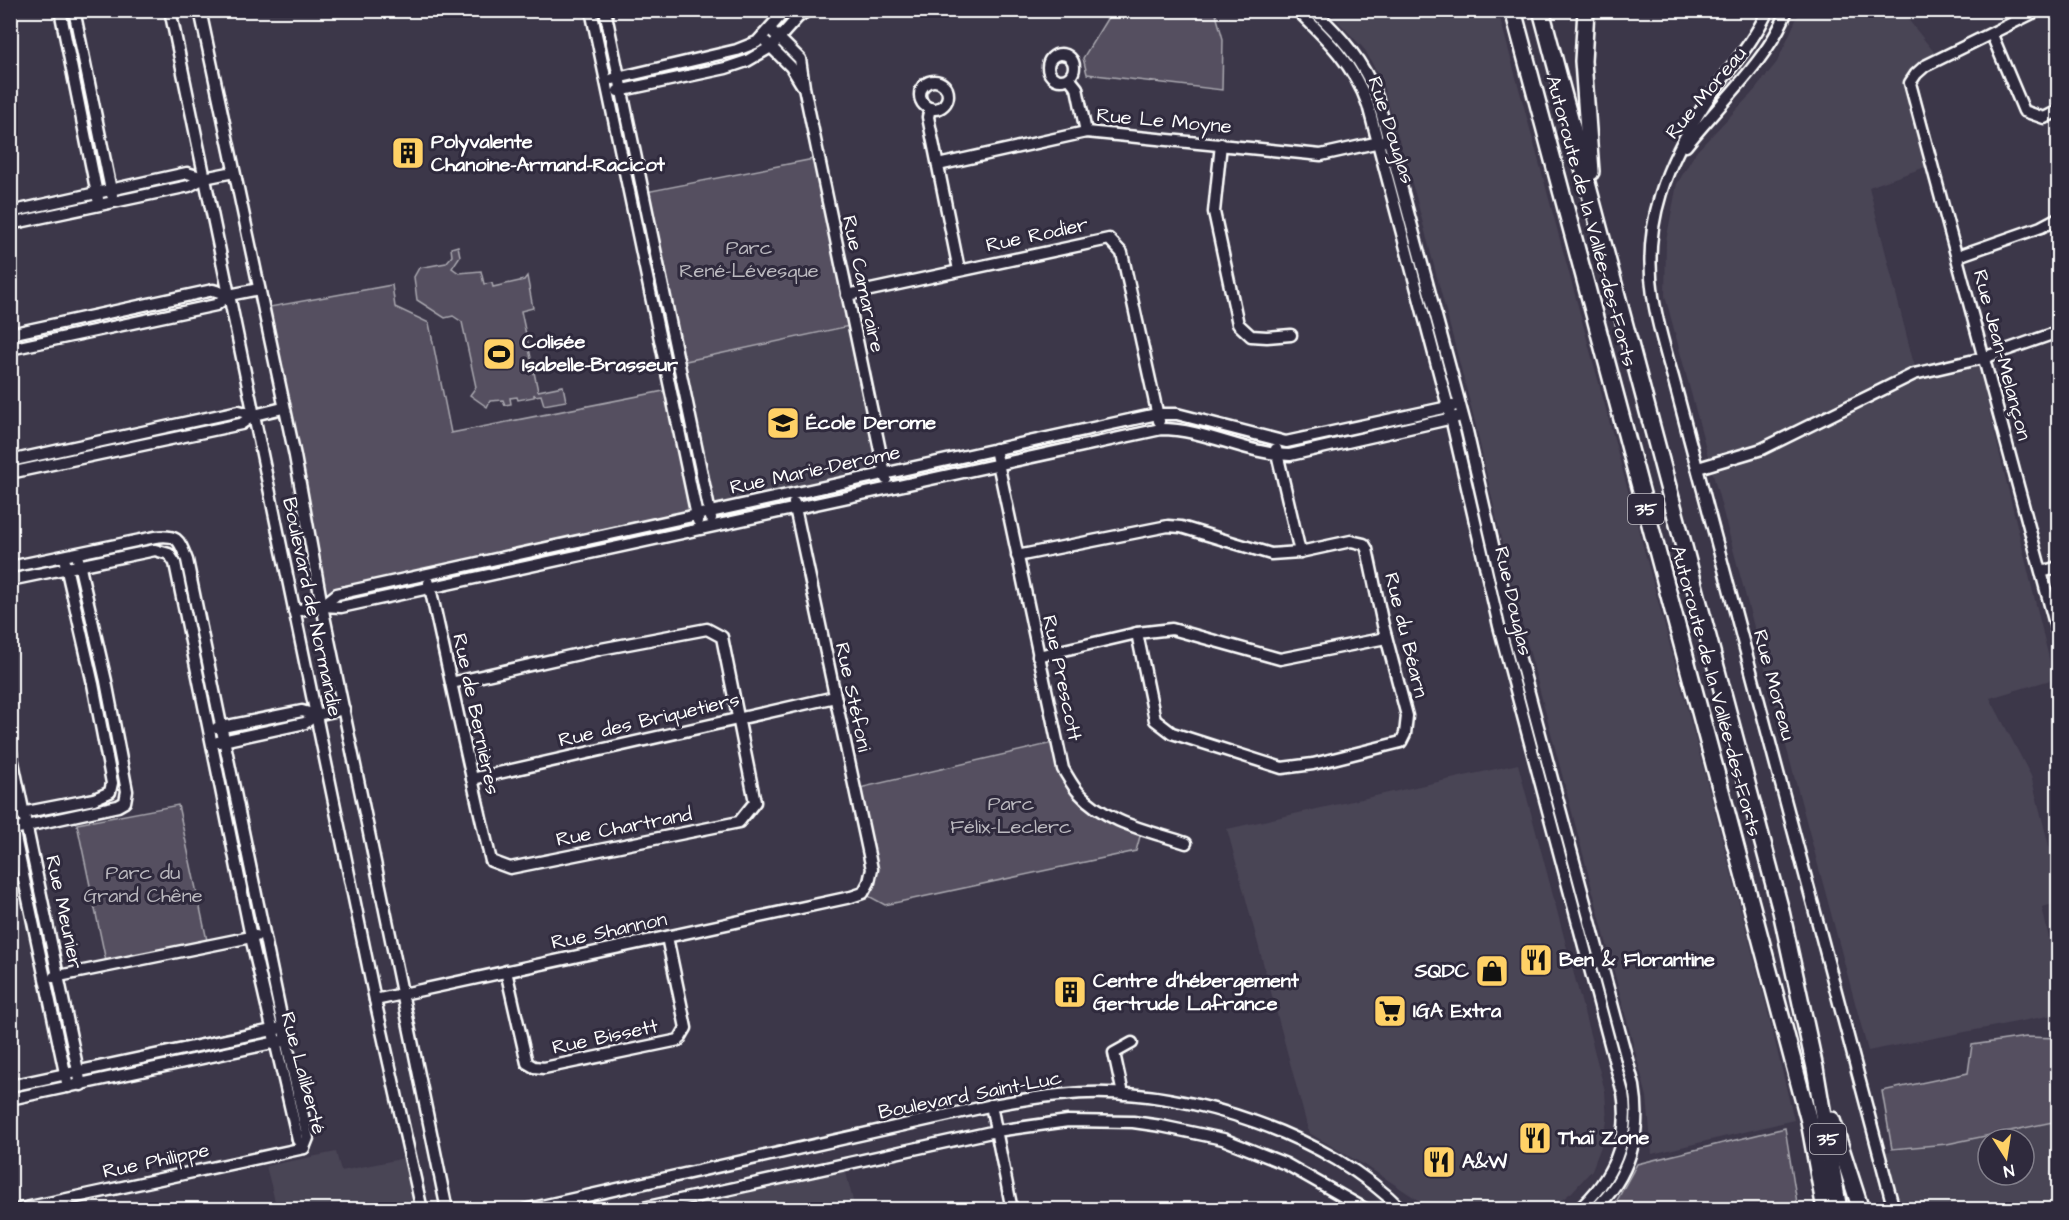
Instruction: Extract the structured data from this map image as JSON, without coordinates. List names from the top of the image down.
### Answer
{
  "streets": {
    "highway": ["Autoroute de la Vallée-des-Forts", "35"],
    "street": [
      "Rue Moreau",
      "Rue Le Moyne",
      "Rue Douglas",
      "Rue Rodier",
      "Rue Camaraire",
      "Rue Jean-Melançon",
      "Rue Marie-Derome",
      "Boulevard de Normandie",
      "Rue du Béarn",
      "Rue Prescott",
      "Rue Stéfoni",
      "Rue de Bernières",
      "Rue des Briquetiers",
      "Rue Chartrand",
      "Rue Meunier",
      "Rue Shannon",
      "Rue Bissett",
      "Rue Laliberté",
      "Boulevard Saint-Luc",
      "Rue Philippe"
    ]
  },
  "crossings": [
    ["Rue Le Moyne", "Rue Douglas"],
    ["Rue Douglas", "Rue Marie-Derome"],
    ["Rue Rodier", "Rue Camaraire"],
    ["Rue Rodier", "Rue Marie-Derome"],
    ["Rue Camaraire", "Rue Marie-Derome"],
    ["Rue Marie-Derome", "Boulevard de Normandie"],
    ["Rue Marie-Derome", "Rue Prescott"],
    ["Rue Marie-Derome", "Rue Stéfoni"],
    ["Rue Marie-Derome", "Rue de Bernières"],
    ["Boulevard de Normandie", "Rue Shannon"],
    ["Rue du Béarn", "Rue Prescott"],
    ["Rue Stéfoni", "Rue des Briquetiers"],
    ["Rue Stéfoni", "Rue Shannon"],
    ["Rue de Bernières", "Rue des Briquetiers"],
    ["Rue de Bernières", "Rue Chartrand"],
    ["Rue des Briquetiers", "Rue Chartrand"],
    ["Rue Shannon", "Rue Bissett"],
    ["Rue Laliberté", "Rue Philippe"]
  ],
  "parks": ["Parc René-Lévesque", "Parc Félix-Leclerc", "Parc du Grand Chêne"],
  "places": {
    "building": ["Polyvalente Chanoine-Armand-Racicot", "Centre d'hébergement Gertrude Lafrance"],
    "sports": ["Colisée Isabelle-Brasseur"],
    "school or university": ["École Derome"],
    "restaurant": ["Ben & Florantine", "Thaï Zone", "A&W"],
    "shop": ["SQDC"],
    "supermarket": ["IGA Extra"]
  },
  "north": "bottom"
}
